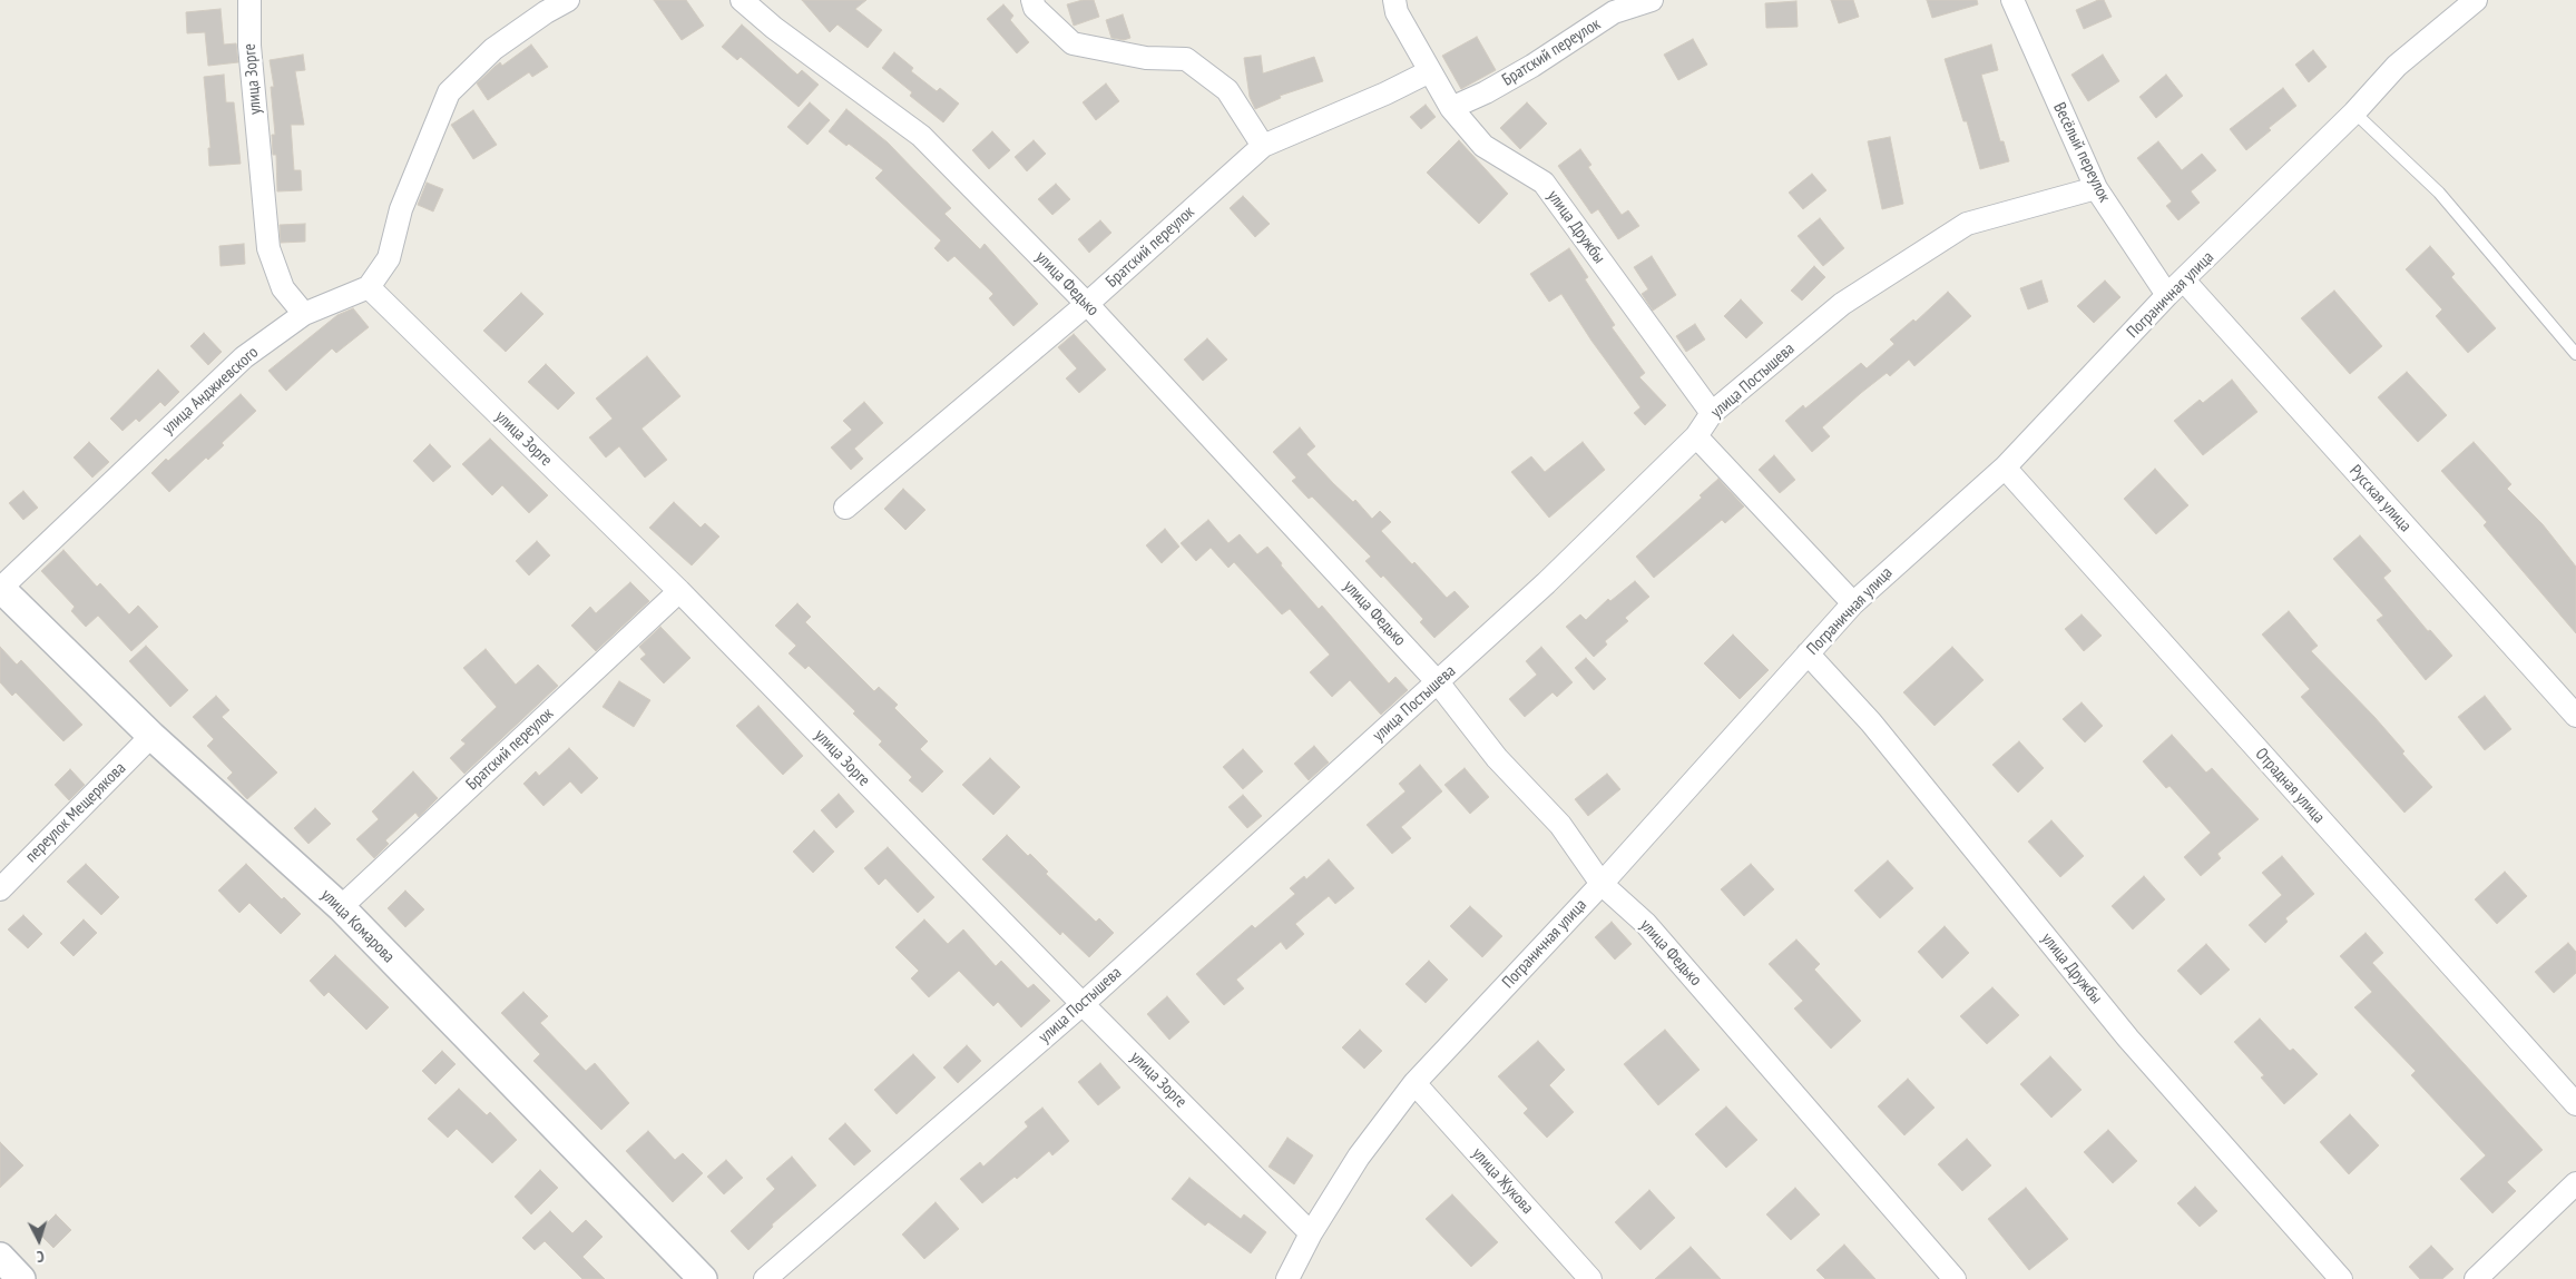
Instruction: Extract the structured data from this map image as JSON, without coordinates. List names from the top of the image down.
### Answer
{
  "streets": {
    "street": [
      "Братский переулок",
      "улица Зорге",
      "Весёлый переулок",
      "улица Дружбы",
      "улица Федько",
      "Пограничная улица",
      "улица Постышева",
      "улица Анджиевского",
      "Русская улица",
      "Отрадная улица",
      "переулок Мещерякова",
      "улица Комарова",
      "улица Жукова"
    ]
  },
  "crossings": [
    ["Братский переулок", "улица Зорге"],
    ["Братский переулок", "улица Дружбы"],
    ["Братский переулок", "улица Федько"],
    ["Братский переулок", "улица Комарова"],
    ["улица Зорге", "Пограничная улица"],
    ["улица Зорге", "улица Постышева"],
    ["улица Зорге", "улица Анджиевского"],
    ["Весёлый переулок", "Пограничная улица"],
    ["Весёлый переулок", "улица Постышева"],
    ["улица Дружбы", "Пограничная улица"],
    ["улица Дружбы", "улица Постышева"],
    ["улица Федько", "Пограничная улица"],
    ["улица Федько", "улица Постышева"],
    ["Пограничная улица", "Русская улица"],
    ["Пограничная улица", "Отрадная улица"],
    ["Пограничная улица", "улица Жукова"],
    ["улица Анджиевского", "улица Комарова"],
    ["переулок Мещерякова", "улица Комарова"]
  ],
  "north": "bottom"
}
